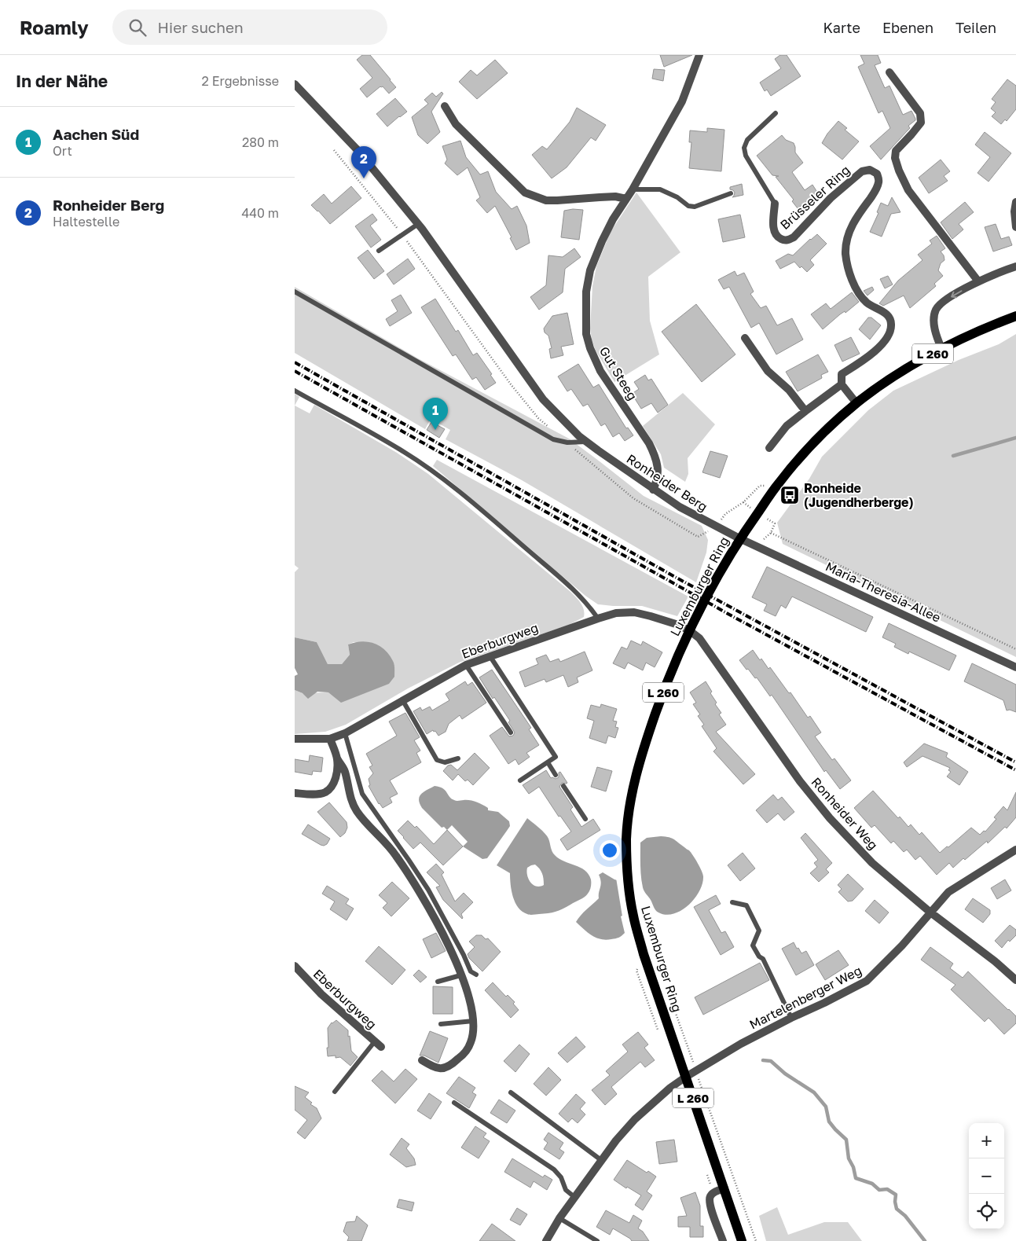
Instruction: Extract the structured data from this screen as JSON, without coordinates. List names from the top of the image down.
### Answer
{
  "streets": {
    "main road": ["L 260", "Luxemburger Ring"],
    "street": [
      "Brüsseler Ring",
      "Gut Steeg",
      "Ronheider Berg",
      "Maria-Theresia-Allee",
      "Eberburgweg",
      "Ronheider Weg",
      "Martelenberger Weg"
    ]
  },
  "crossings": [
    ["L 260", "Ronheider Berg"],
    ["L 260", "Luxemburger Ring"],
    ["L 260", "Maria-Theresia-Allee"],
    ["Gut Steeg", "Ronheider Berg"],
    ["Ronheider Berg", "Luxemburger Ring"],
    ["Ronheider Berg", "Maria-Theresia-Allee"],
    ["Luxemburger Ring", "Maria-Theresia-Allee"],
    ["Luxemburger Ring", "Eberburgweg"],
    ["Luxemburger Ring", "Ronheider Weg"],
    ["Luxemburger Ring", "Martelenberger Weg"],
    ["Eberburgweg", "Ronheider Weg"],
    ["Ronheider Weg", "Martelenberger Weg"]
  ],
  "places": {
    "bus stop": ["Ronheide (Jugendherberge)"]
  },
  "page": {
    "header": "Roamly",
    "search": "Hier suchen",
    "nav": ["Karte", "Ebenen", "Teilen"],
    "heading": ["In der Nähe", "2 Ergebnisse"],
    "list": [
      {
        "mark": "1",
        "name": "Aachen Süd",
        "note": "Ort",
        "value": "280 m"
      },
      {
        "mark": "2",
        "name": "Ronheider Berg",
        "note": "Haltestelle",
        "value": "440 m"
      }
    ],
    "pins": ["2", "1"],
    "map_buttons": ["+", "−"]
  }
}
